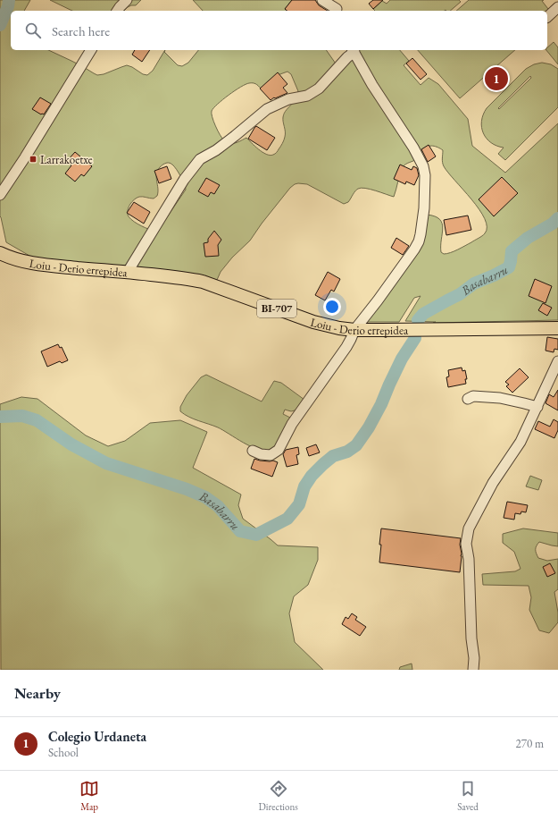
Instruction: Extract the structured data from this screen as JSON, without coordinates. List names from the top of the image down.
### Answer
{
  "streets": {
    "main road": ["Loiu - Derio errepidea", "BI-707"]
  },
  "water": ["Basabarru"],
  "places": {
    "transit": ["Larrakoetxe"]
  },
  "page": {
    "search": "Search here",
    "pins": "1",
    "heading": "Nearby",
    "list": [
      {
        "mark": "1",
        "name": "Colegio Urdaneta",
        "note": "School",
        "value": "270 m"
      }
    ],
    "nav": ["Map", "Directions", "Saved"]
  }
}
